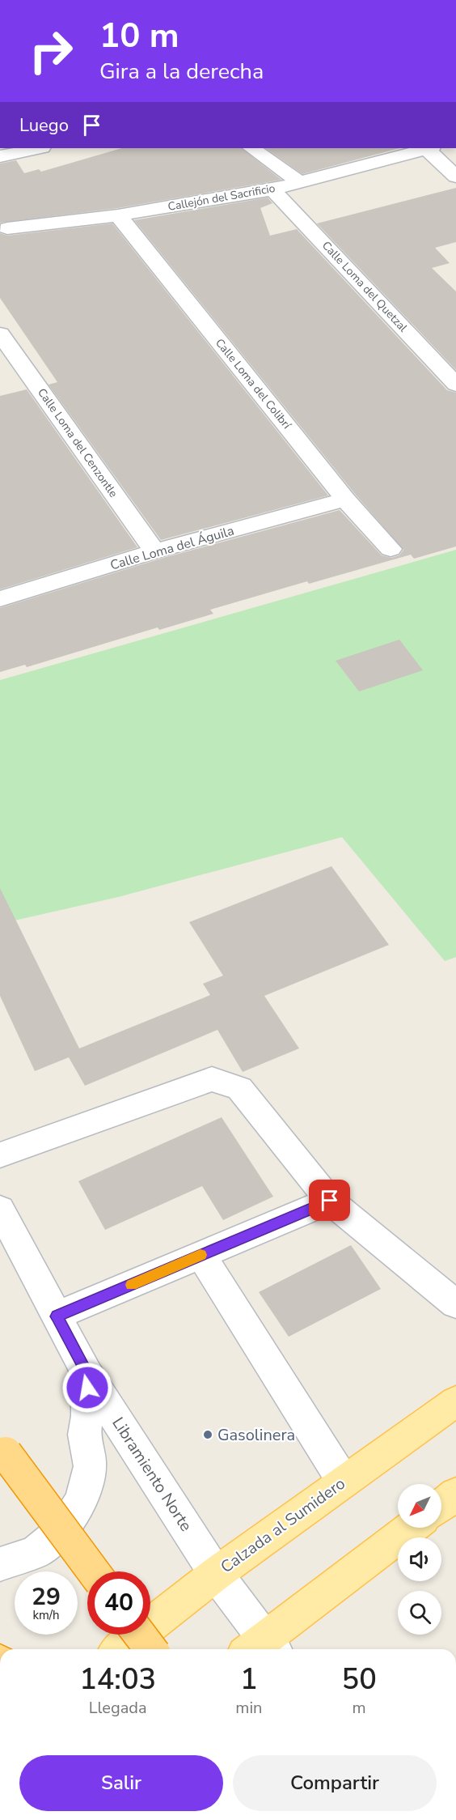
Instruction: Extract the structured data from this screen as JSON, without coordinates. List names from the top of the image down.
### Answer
{
  "streets": {
    "main road": ["Calzada al Sumidero"],
    "street": [
      "Callejón del Sacrificio",
      "Calle Loma del Quetzal",
      "Calle Loma del Colibrí",
      "Calle Loma del Cenzontle",
      "Calle Loma del Águila",
      "Libramiento Norte"
    ]
  },
  "crossings": [
    ["Callejón del Sacrificio", "Calle Loma del Quetzal"],
    ["Callejón del Sacrificio", "Calle Loma del Colibrí"],
    ["Calle Loma del Colibrí", "Calle Loma del Águila"],
    ["Calle Loma del Cenzontle", "Calle Loma del Águila"],
    ["Libramiento Norte", "Calzada al Sumidero"]
  ],
  "places": ["Gasolinera"],
  "north": "bottom left",
  "page": {
    "turn": ["10 m", "Gira a la derecha"],
    "then": "Luego",
    "speed": "29 km/h",
    "limit": "40",
    "eta": [
      "14:03",
      "Llegada",
      "1",
      "min",
      "50",
      "m"
    ],
    "buttons": ["Salir", "Compartir"]
  }
}
